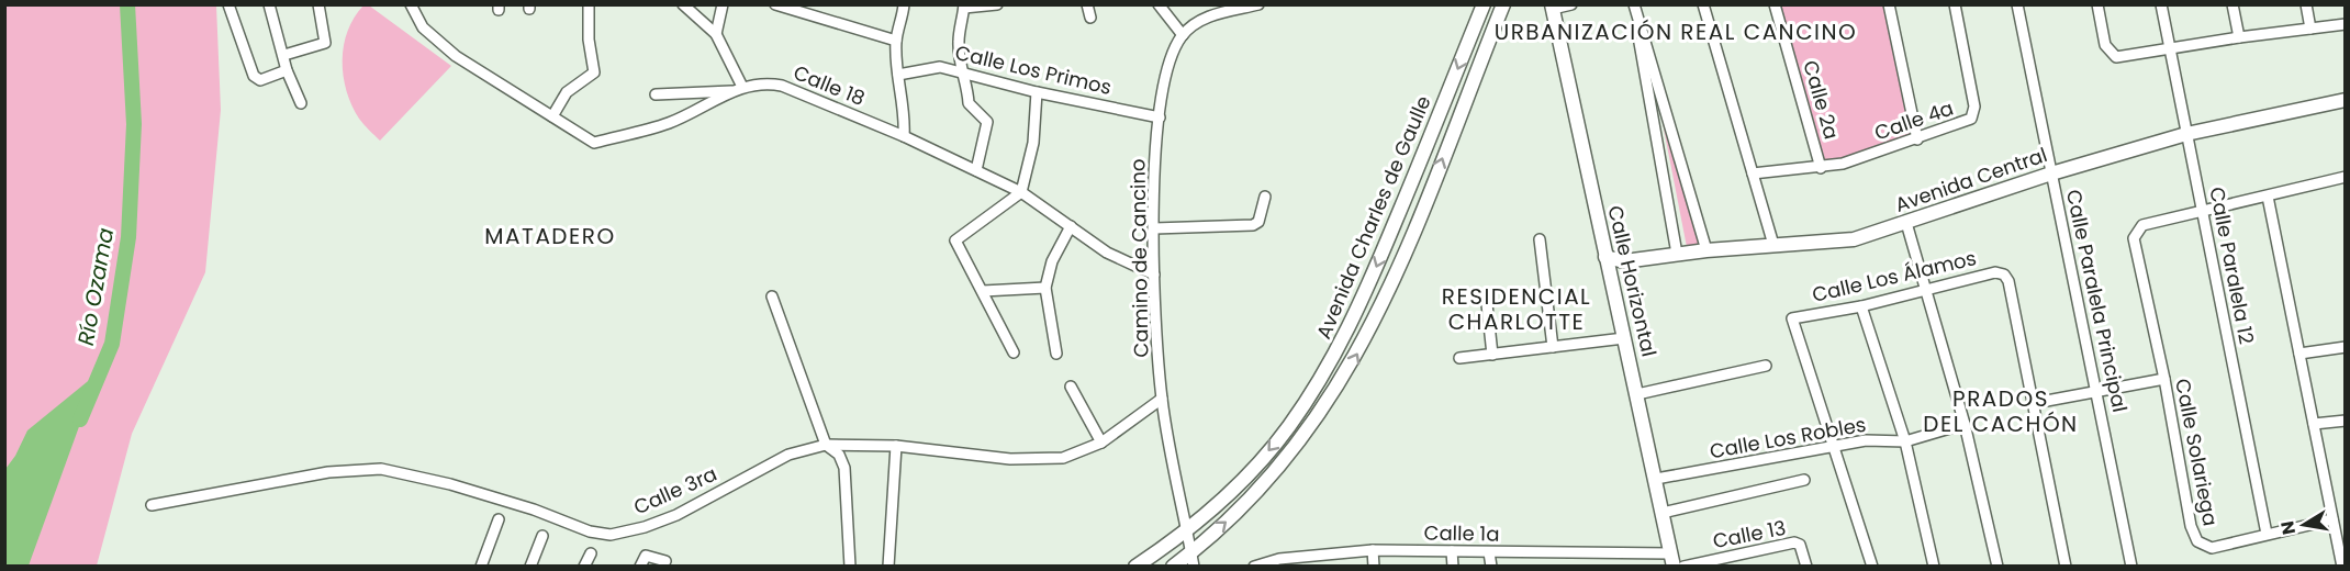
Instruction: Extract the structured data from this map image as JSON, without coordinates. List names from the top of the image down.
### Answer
{
  "streets": {
    "main road": ["Avenida Central", "Avenida Charles de Gaulle", "Calle Horizontal"],
    "street": [
      "Calle Los Primos",
      "Calle 18",
      "Calle 2a",
      "Calle 4a",
      "Camino de Cancino",
      "Calle Paralela 12",
      "Calle Los Álamos",
      "Calle Paralela Principal",
      "Calle Los Robles",
      "Calle Solariega",
      "Calle 3ra",
      "Calle 1a",
      "Calle 13"
    ]
  },
  "crossings": [
    ["Calle Los Primos", "Camino de Cancino"],
    ["Calle 18", "Camino de Cancino"],
    ["Calle 2a", "Calle 4a"],
    ["Avenida Central", "Calle Paralela 12"],
    ["Avenida Central", "Calle Horizontal"],
    ["Avenida Central", "Calle Paralela Principal"],
    ["Avenida Charles de Gaulle", "Camino de Cancino"],
    ["Camino de Cancino", "Calle 3ra"],
    ["Calle Paralela 12", "Calle Solariega"],
    ["Calle Los Álamos", "Calle Los Robles"],
    ["Calle Horizontal", "Calle Los Robles"],
    ["Calle Horizontal", "Calle 1a"]
  ],
  "districts": [
    "URBANIZACIÓN REAL CANCINO",
    "MATADERO",
    "RESIDENCIAL CHARLOTTE",
    "PRADOS DEL CACHÓN"
  ],
  "water": ["Río Ozama"],
  "north": "left"
}
